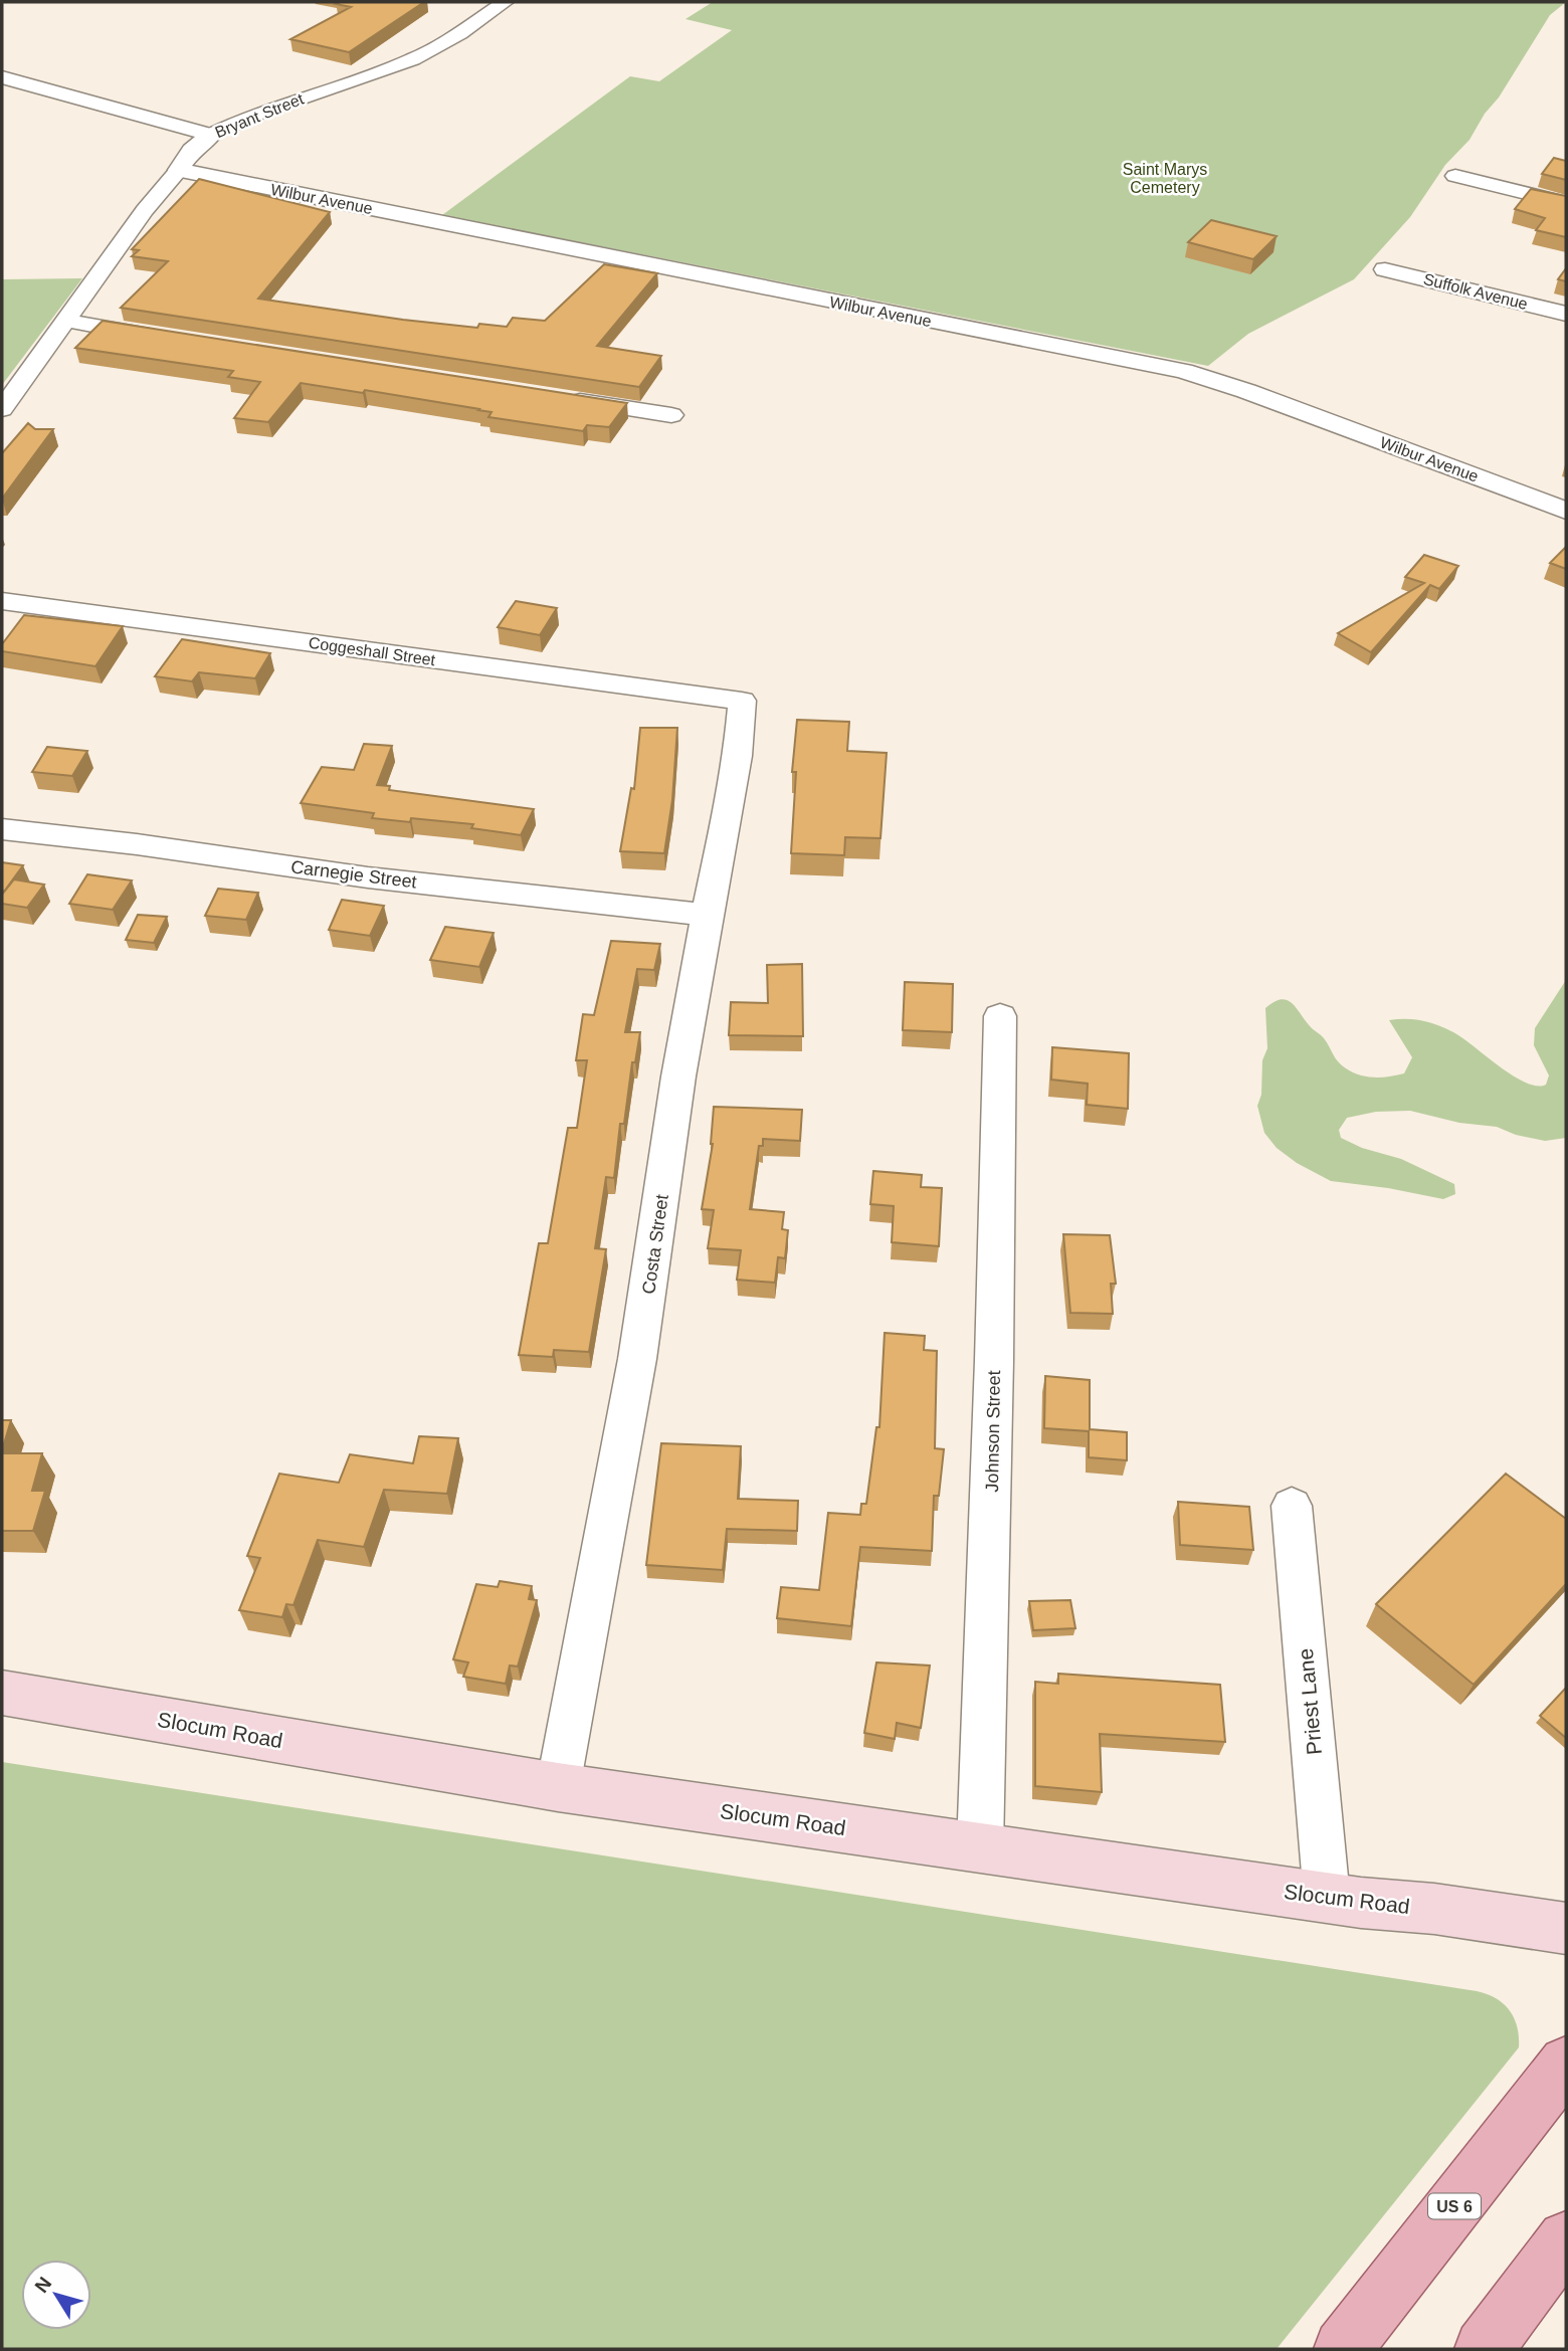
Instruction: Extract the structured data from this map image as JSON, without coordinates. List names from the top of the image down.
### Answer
{
  "streets": {
    "main road": ["Slocum Road", "US 6"],
    "street": [
      "Bryant Street",
      "Wilbur Avenue",
      "Suffolk Avenue",
      "Coggeshall Street",
      "Carnegie Street",
      "Costa Street",
      "Johnson Street",
      "Priest Lane"
    ]
  },
  "crossings": [
    ["Bryant Street", "Wilbur Avenue"],
    ["Coggeshall Street", "Costa Street"],
    ["Carnegie Street", "Costa Street"],
    ["Costa Street", "Slocum Road"],
    ["Johnson Street", "Slocum Road"],
    ["Priest Lane", "Slocum Road"]
  ],
  "parks": ["Saint Marys Cemetery"],
  "north": "top left"
}
